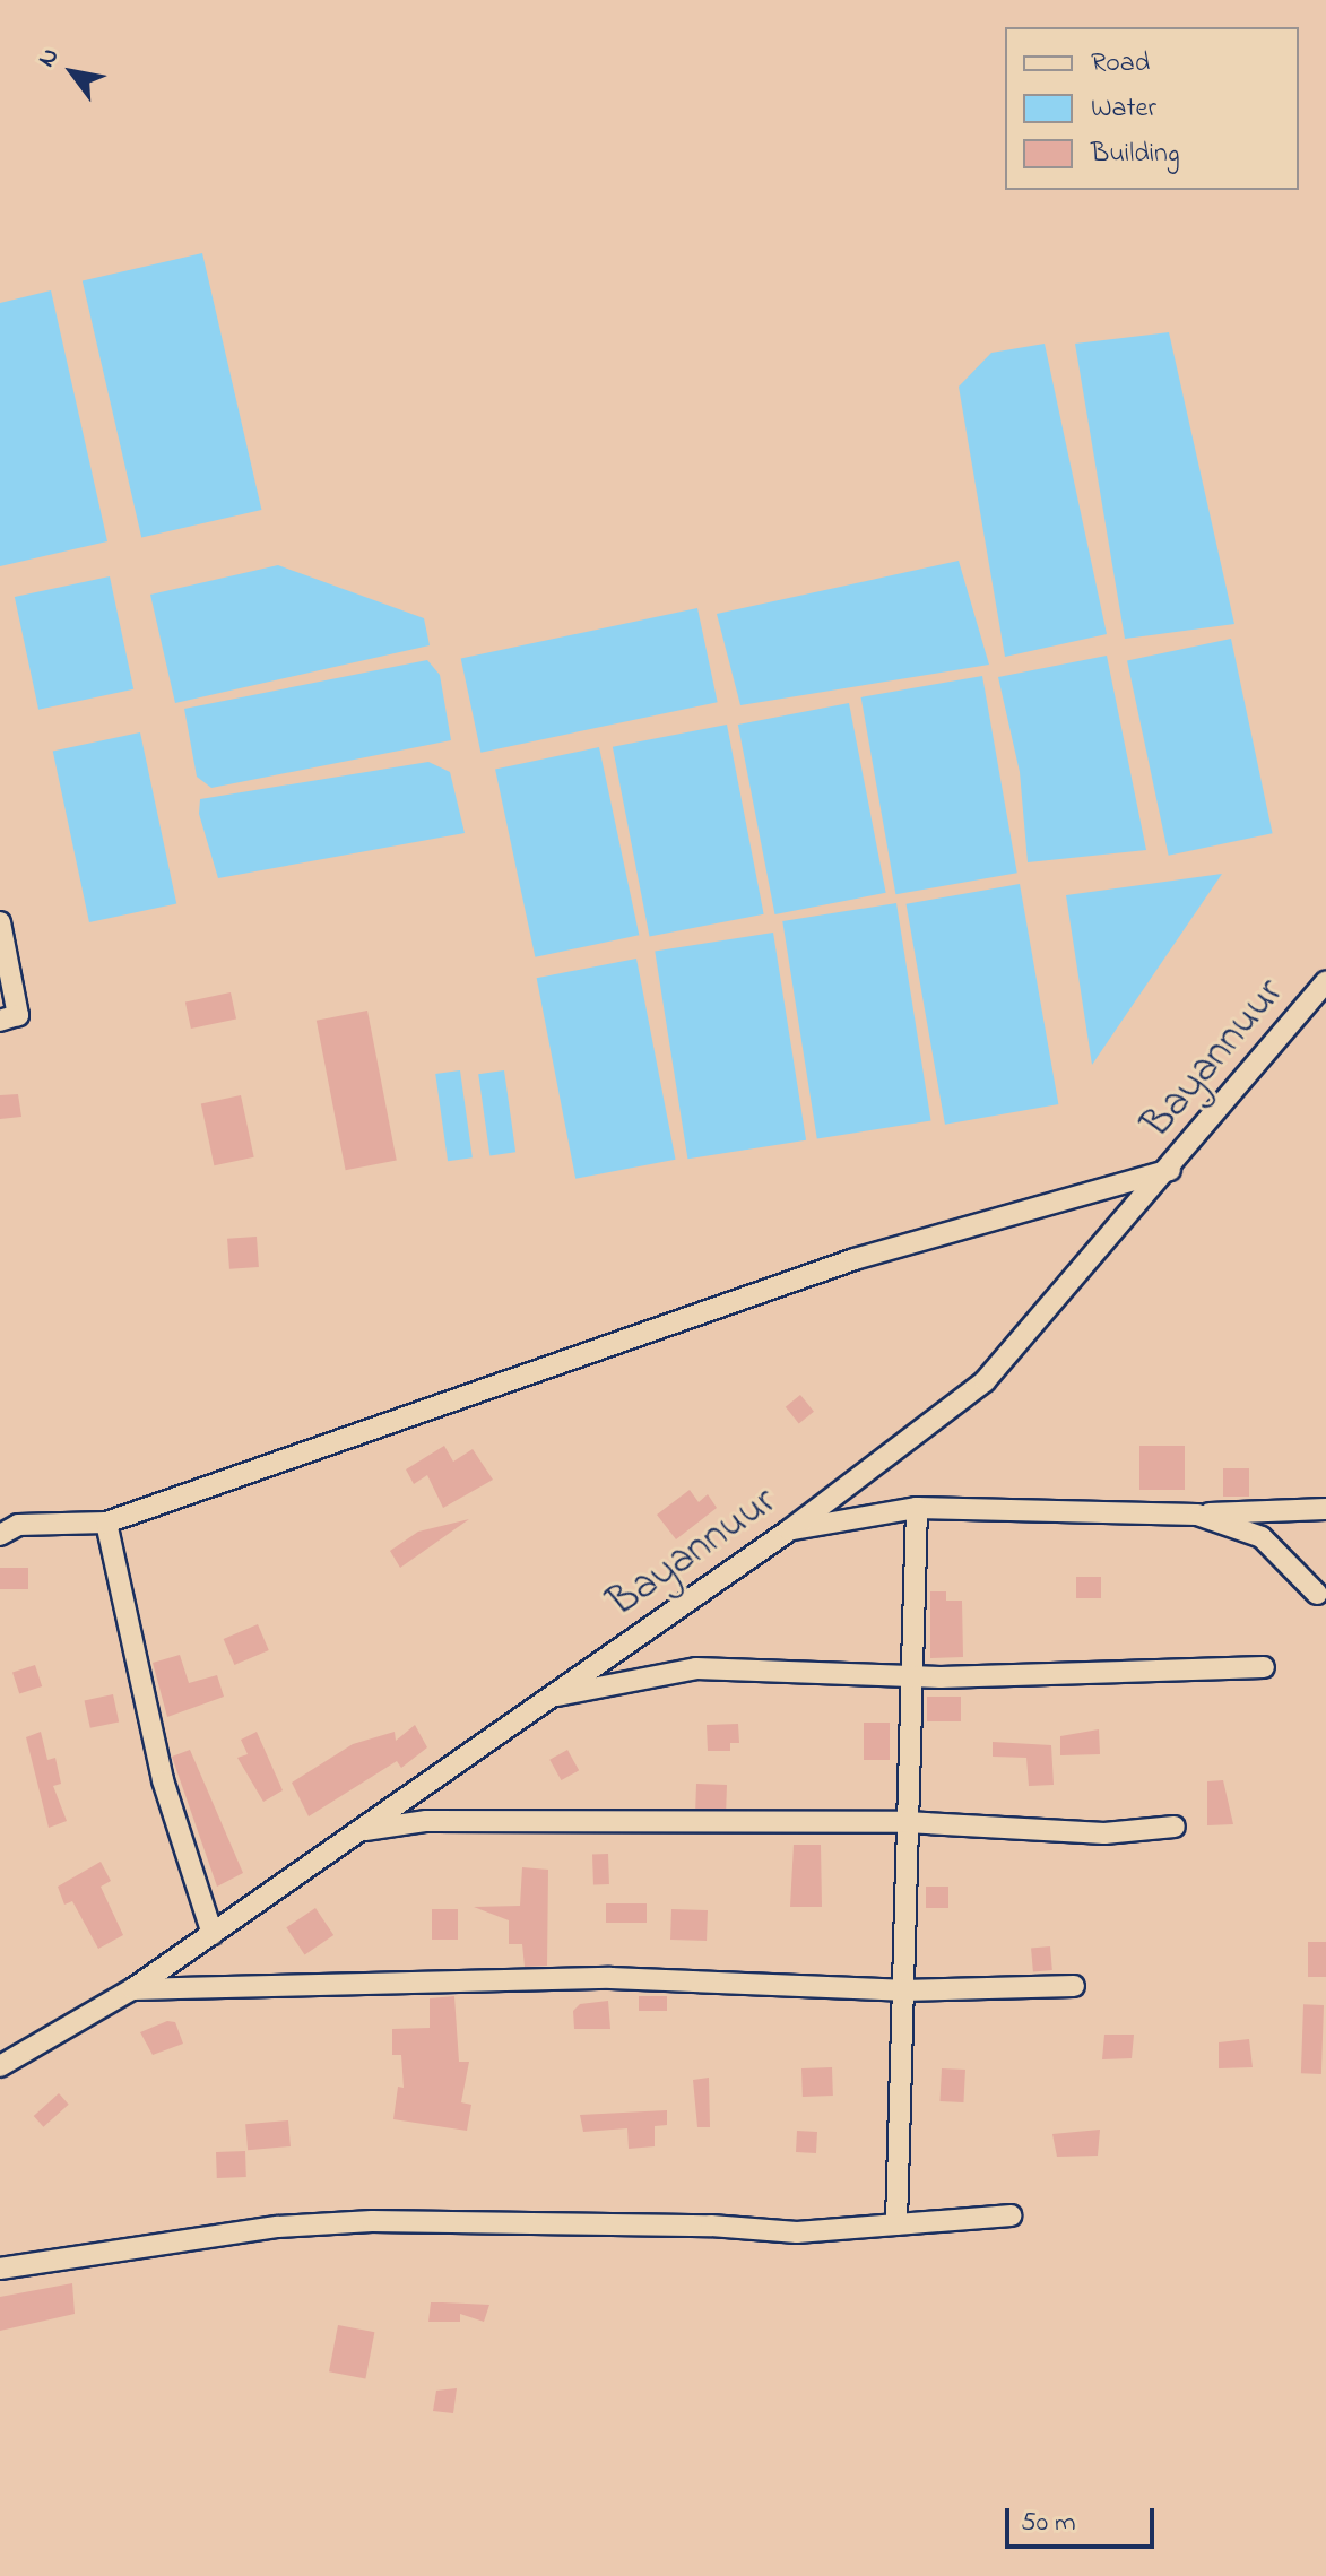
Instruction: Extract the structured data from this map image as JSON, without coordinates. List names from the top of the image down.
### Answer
{
  "streets": {
    "street": ["Bayannuur"]
  },
  "legend": ["Road", "Water", "Building"],
  "scale_bar": "50 m",
  "north": "top left"
}
